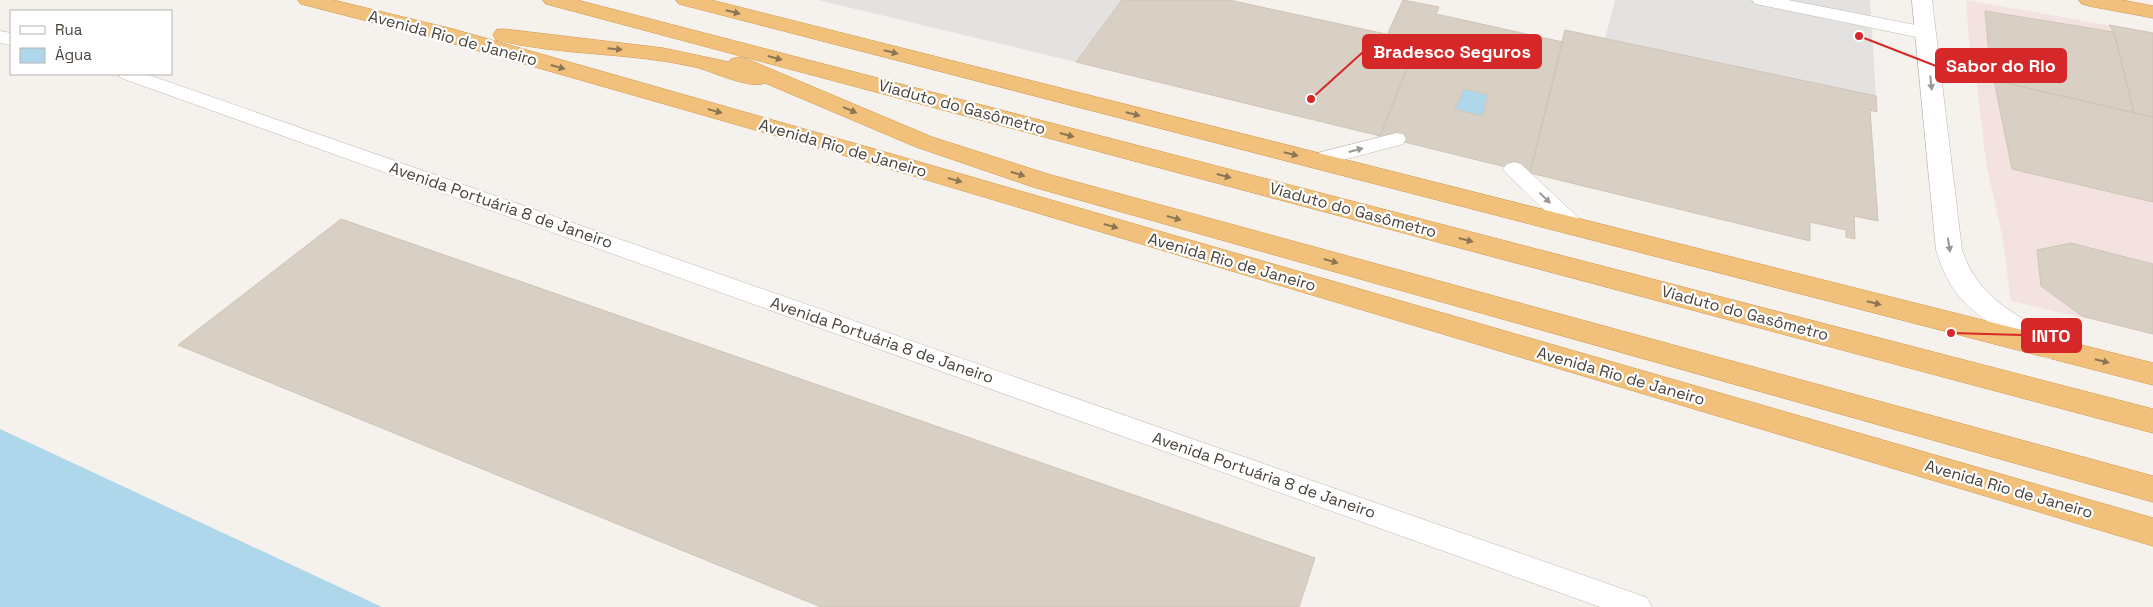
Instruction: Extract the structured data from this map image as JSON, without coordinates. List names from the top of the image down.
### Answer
{
  "streets": {
    "highway": ["Avenida Rio de Janeiro", "Viaduto do Gasômetro"],
    "lane": ["Avenida Portuária 8 de Janeiro"]
  },
  "places": ["Sabor do Rio", "Bradesco Seguros", "INTO"],
  "legend": ["Rua", "Água"]
}
